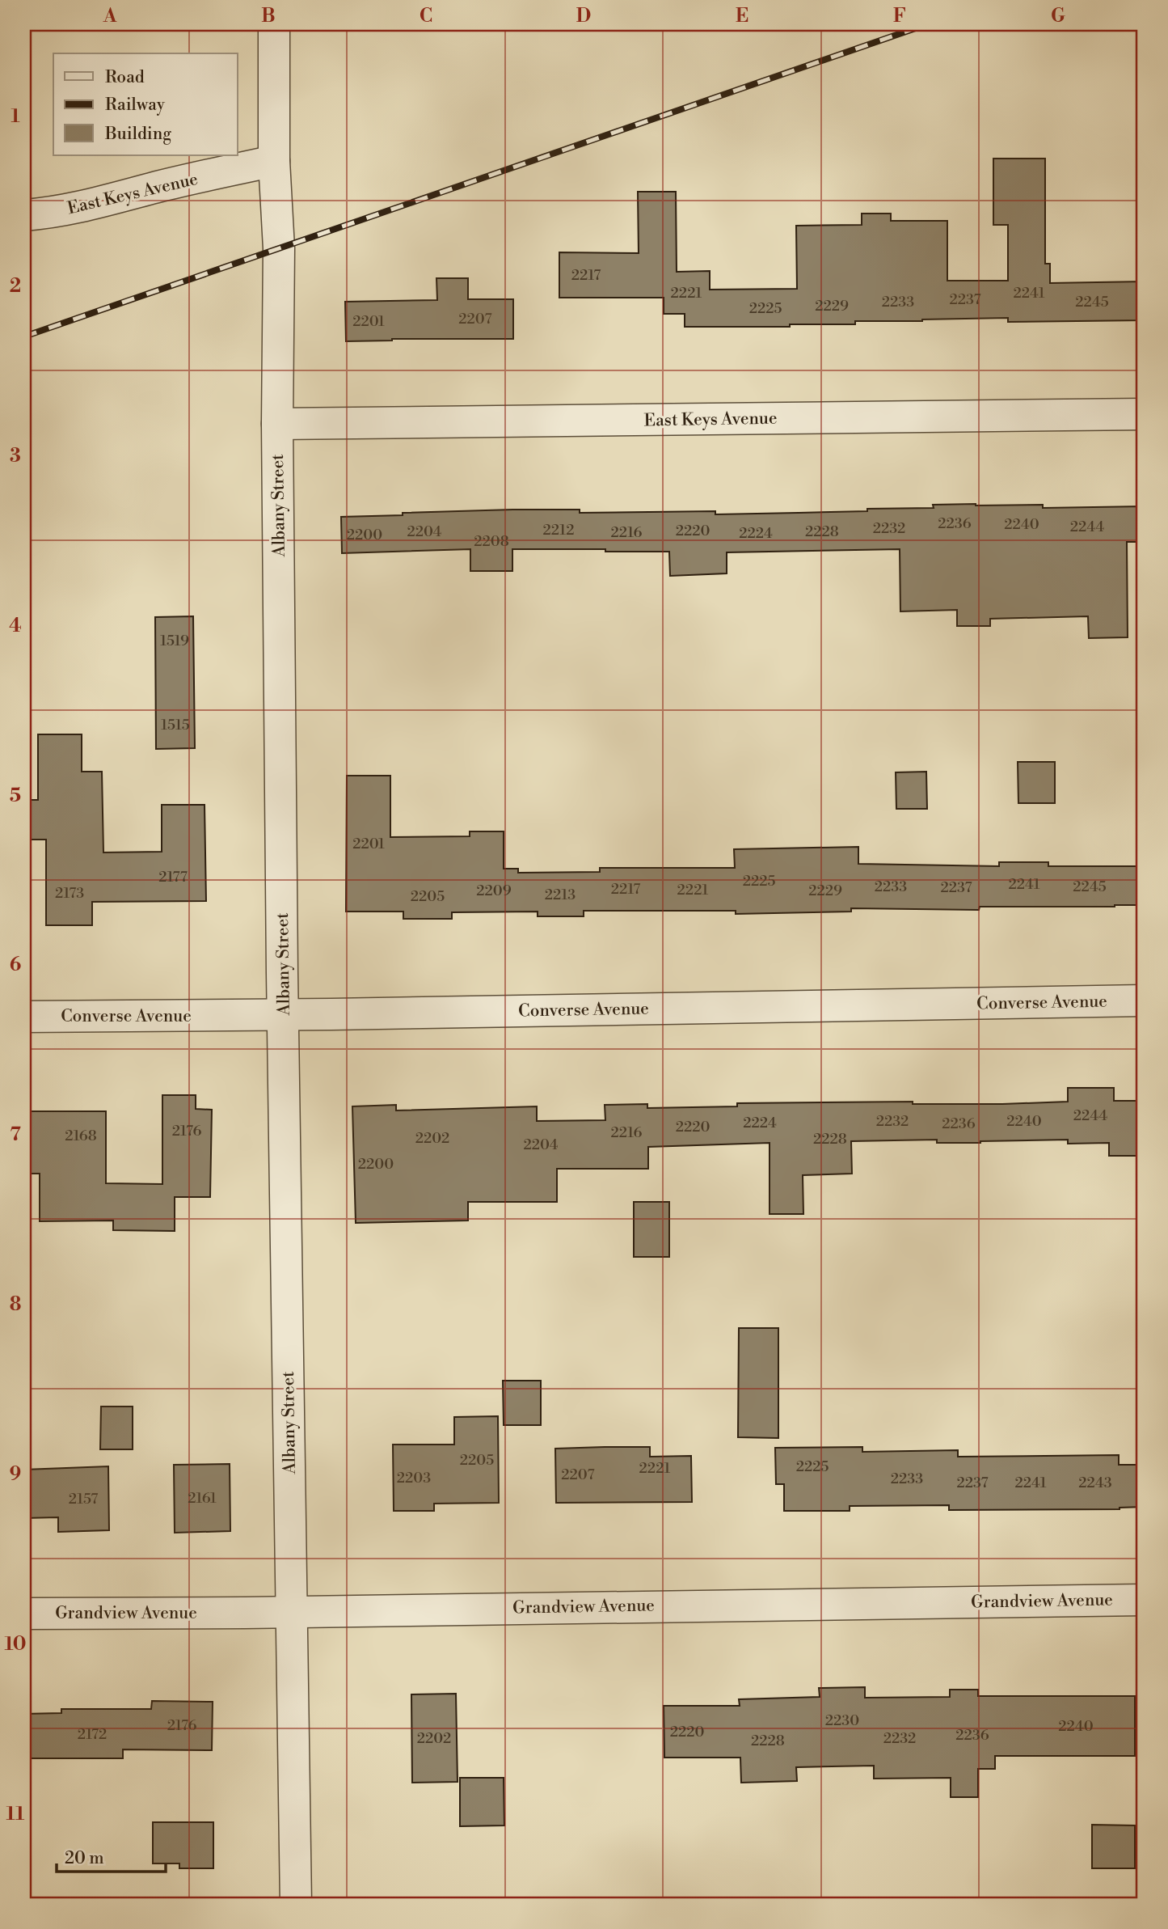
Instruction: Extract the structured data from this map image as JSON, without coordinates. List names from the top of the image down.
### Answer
{
  "streets": {
    "street": [
      "East Keys Avenue",
      "Albany Street",
      "Converse Avenue",
      "Grandview Avenue"
    ]
  },
  "crossings": [
    ["East Keys Avenue", "Albany Street"],
    ["Albany Street", "Converse Avenue"],
    ["Albany Street", "Grandview Avenue"]
  ],
  "house_numbers": [
    "2217",
    "2221",
    "2241",
    "2237",
    "2233",
    "2245",
    "2229",
    "2225",
    "2207",
    "2201",
    "2236",
    "2240",
    "2244",
    "2232",
    "2212",
    "2220",
    "2204",
    "2228",
    "2216",
    "2224",
    "2200",
    "2208",
    "1519",
    "1515",
    "2201",
    "2177",
    "2225",
    "2241",
    "2233",
    "2245",
    "2237",
    "2217",
    "2221",
    "2209",
    "2229",
    "2173",
    "2213",
    "2205",
    "2244",
    "2232",
    "2240",
    "2224",
    "2236",
    "2220",
    "2176",
    "2216",
    "2168",
    "2202",
    "2228",
    "2204",
    "2200",
    "2205",
    "2225",
    "2221",
    "2207",
    "2203",
    "2233",
    "2237",
    "2241",
    "2243",
    "2161",
    "2157",
    "2230",
    "2176",
    "2240",
    "2220",
    "2172",
    "2236",
    "2202",
    "2232",
    "2228"
  ],
  "legend": ["Road", "Railway", "Building"],
  "scale_bar": "20 m",
  "grid": {
    "columns": [
      "A",
      "B",
      "C",
      "D",
      "E",
      "F",
      "G"
    ],
    "rows": [
      "1",
      "2",
      "3",
      "4",
      "5",
      "6",
      "7",
      "8",
      "9",
      "10",
      "11"
    ]
  }
}
